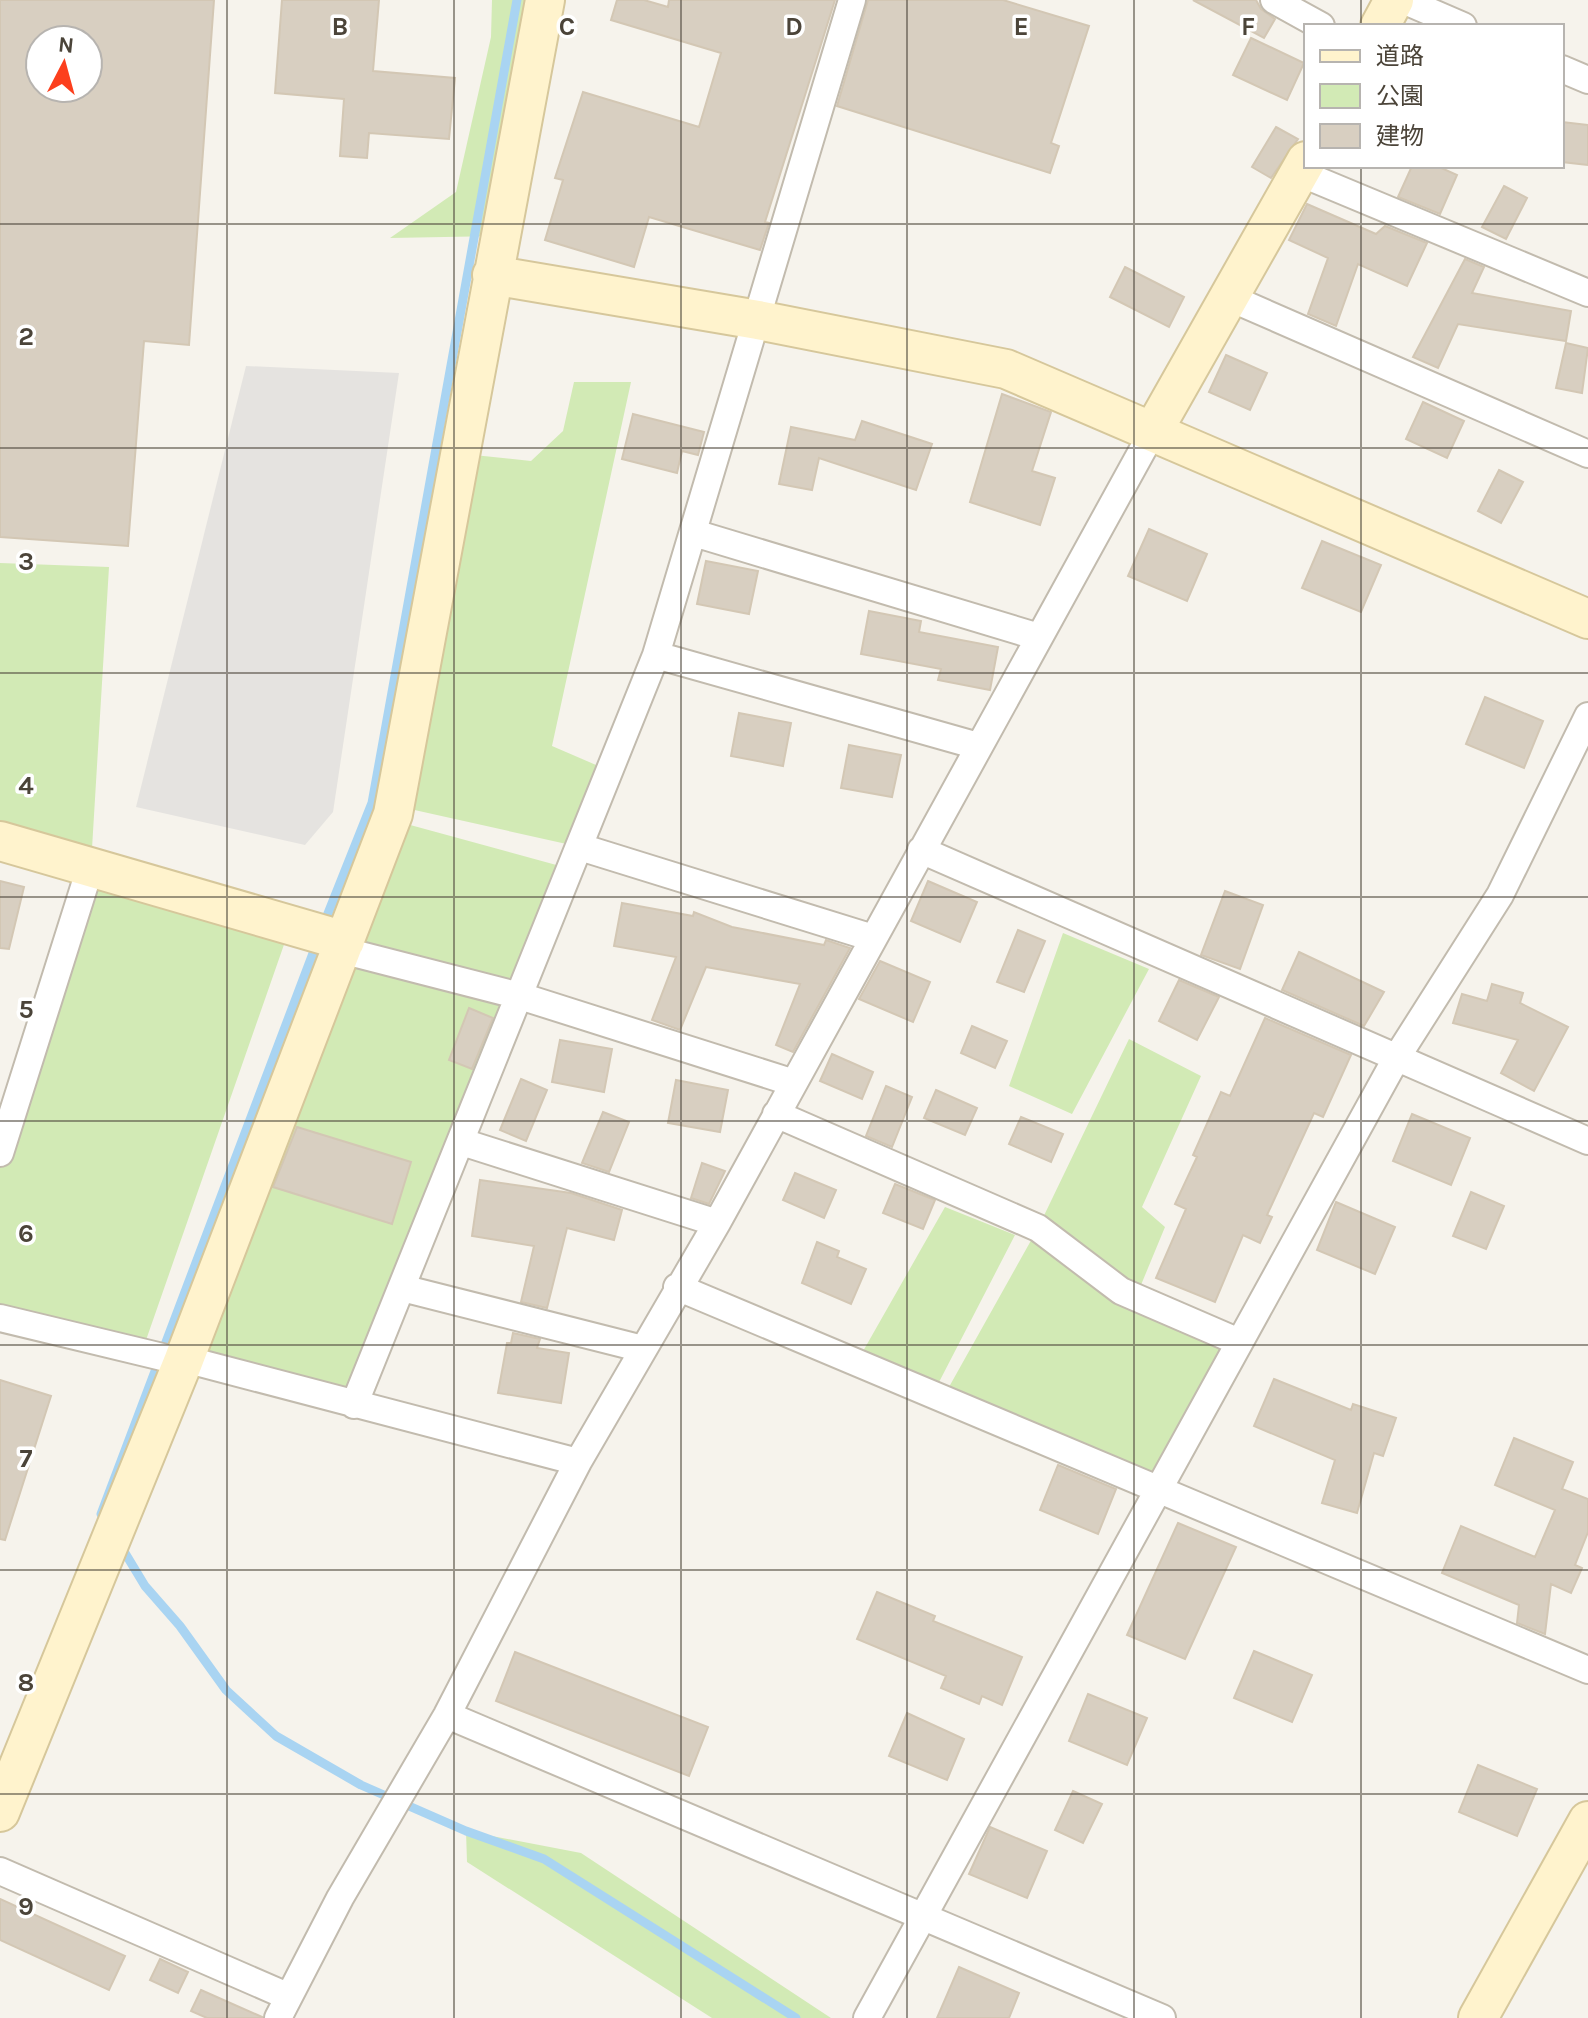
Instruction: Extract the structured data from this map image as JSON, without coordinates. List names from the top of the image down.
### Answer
{
  "legend": ["道路", "公園", "建物"],
  "north": "top",
  "grid": {
    "columns": [
      "B",
      "C",
      "D",
      "E",
      "F"
    ],
    "rows": [
      "2",
      "3",
      "4",
      "5",
      "6",
      "7",
      "8",
      "9"
    ]
  }
}
